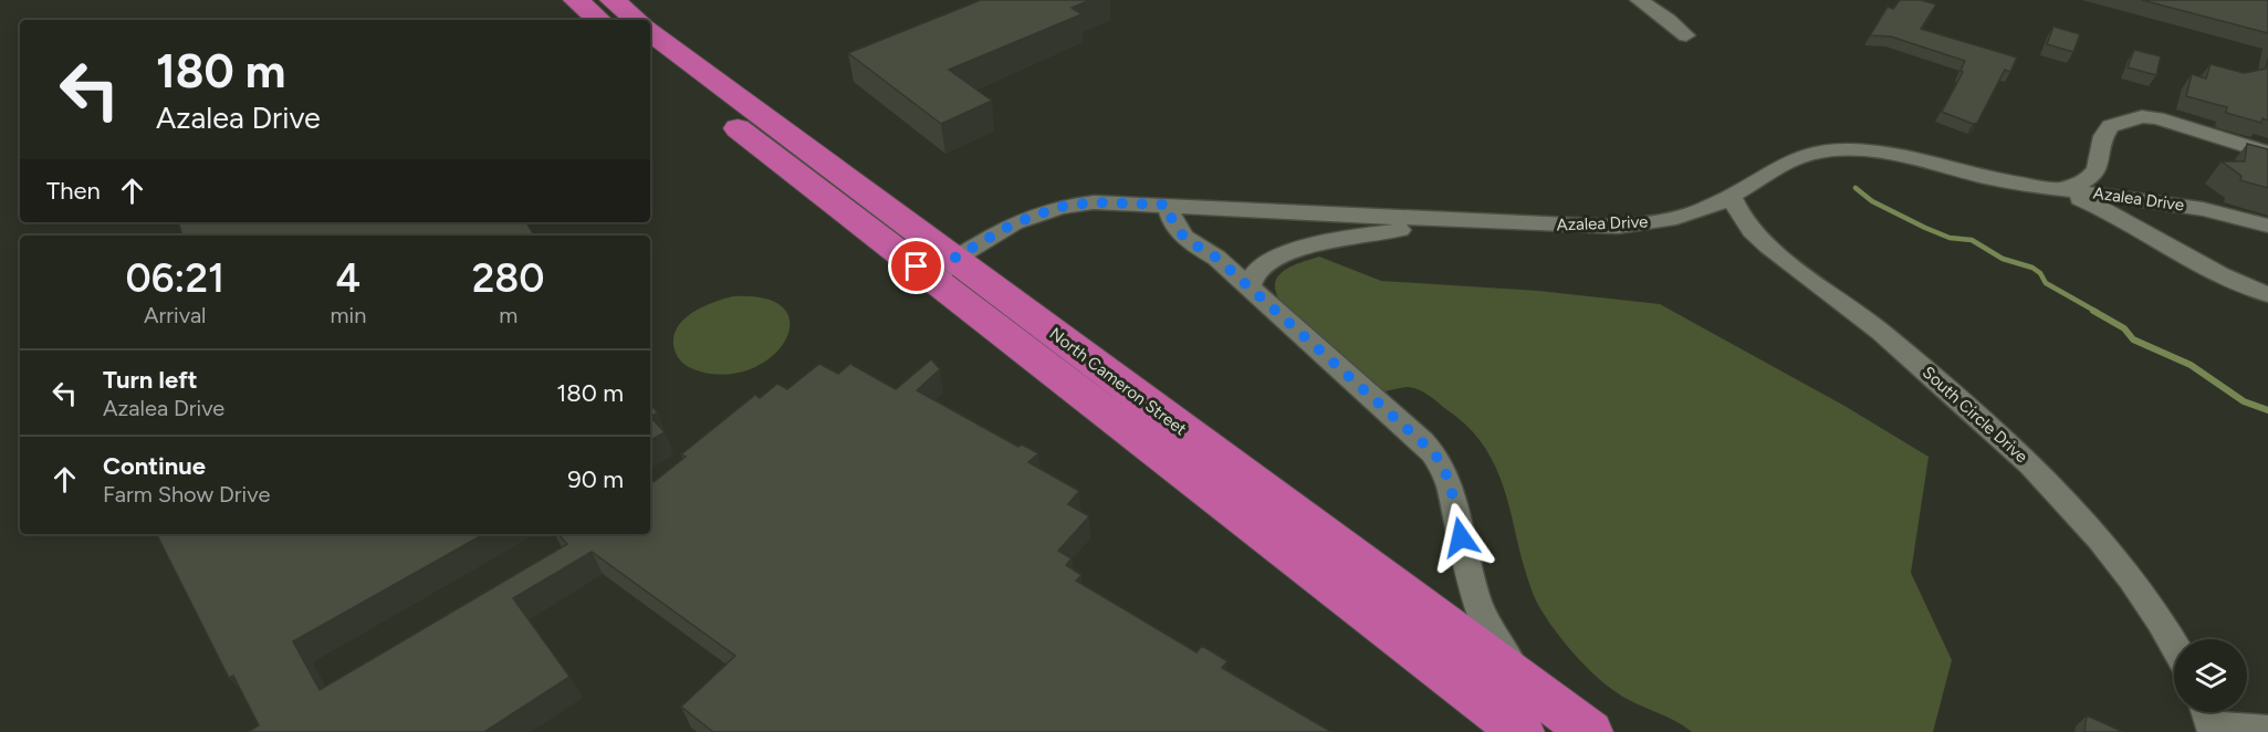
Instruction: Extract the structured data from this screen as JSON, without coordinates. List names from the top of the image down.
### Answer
{
  "streets": {
    "highway": ["North Cameron Street"],
    "street": ["Azalea Drive", "South Circle Drive"]
  },
  "crossings": [
    ["Azalea Drive", "North Cameron Street"],
    ["Azalea Drive", "South Circle Drive"]
  ],
  "page": {
    "turn": ["180 m", "Azalea Drive"],
    "then": "Then",
    "eta": [
      "06:21",
      "Arrival",
      "4",
      "min",
      "280",
      "m"
    ],
    "list": [
      {
        "name": "Turn left",
        "note": "Azalea Drive",
        "value": "180 m"
      },
      {
        "name": "Continue",
        "note": "Farm Show Drive",
        "value": "90 m"
      }
    ]
  }
}
